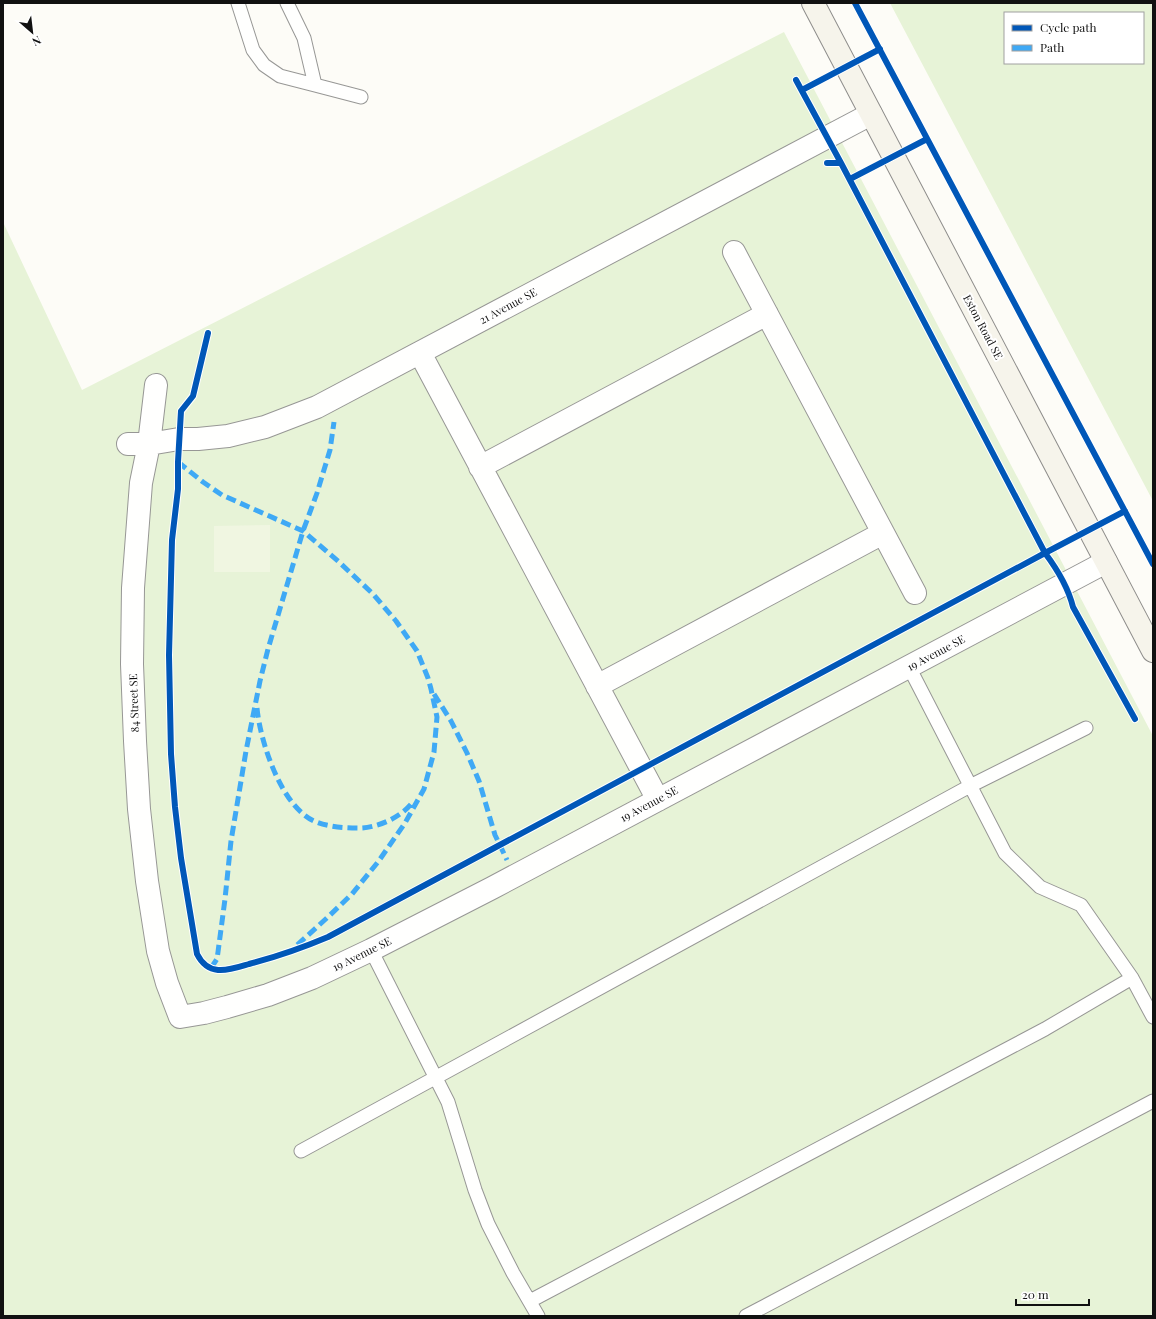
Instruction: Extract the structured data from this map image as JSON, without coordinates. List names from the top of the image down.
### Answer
{
  "streets": {
    "street": [
      "21 Avenue SE",
      "Eston Road SE",
      "19 Avenue SE",
      "84 Street SE"
    ]
  },
  "crossings": [
    ["21 Avenue SE", "Eston Road SE"],
    ["21 Avenue SE", "84 Street SE"],
    ["Eston Road SE", "19 Avenue SE"],
    ["19 Avenue SE", "84 Street SE"]
  ],
  "legend": ["Cycle path", "Path"],
  "scale_bar": "20 m",
  "north": "bottom right"
}
